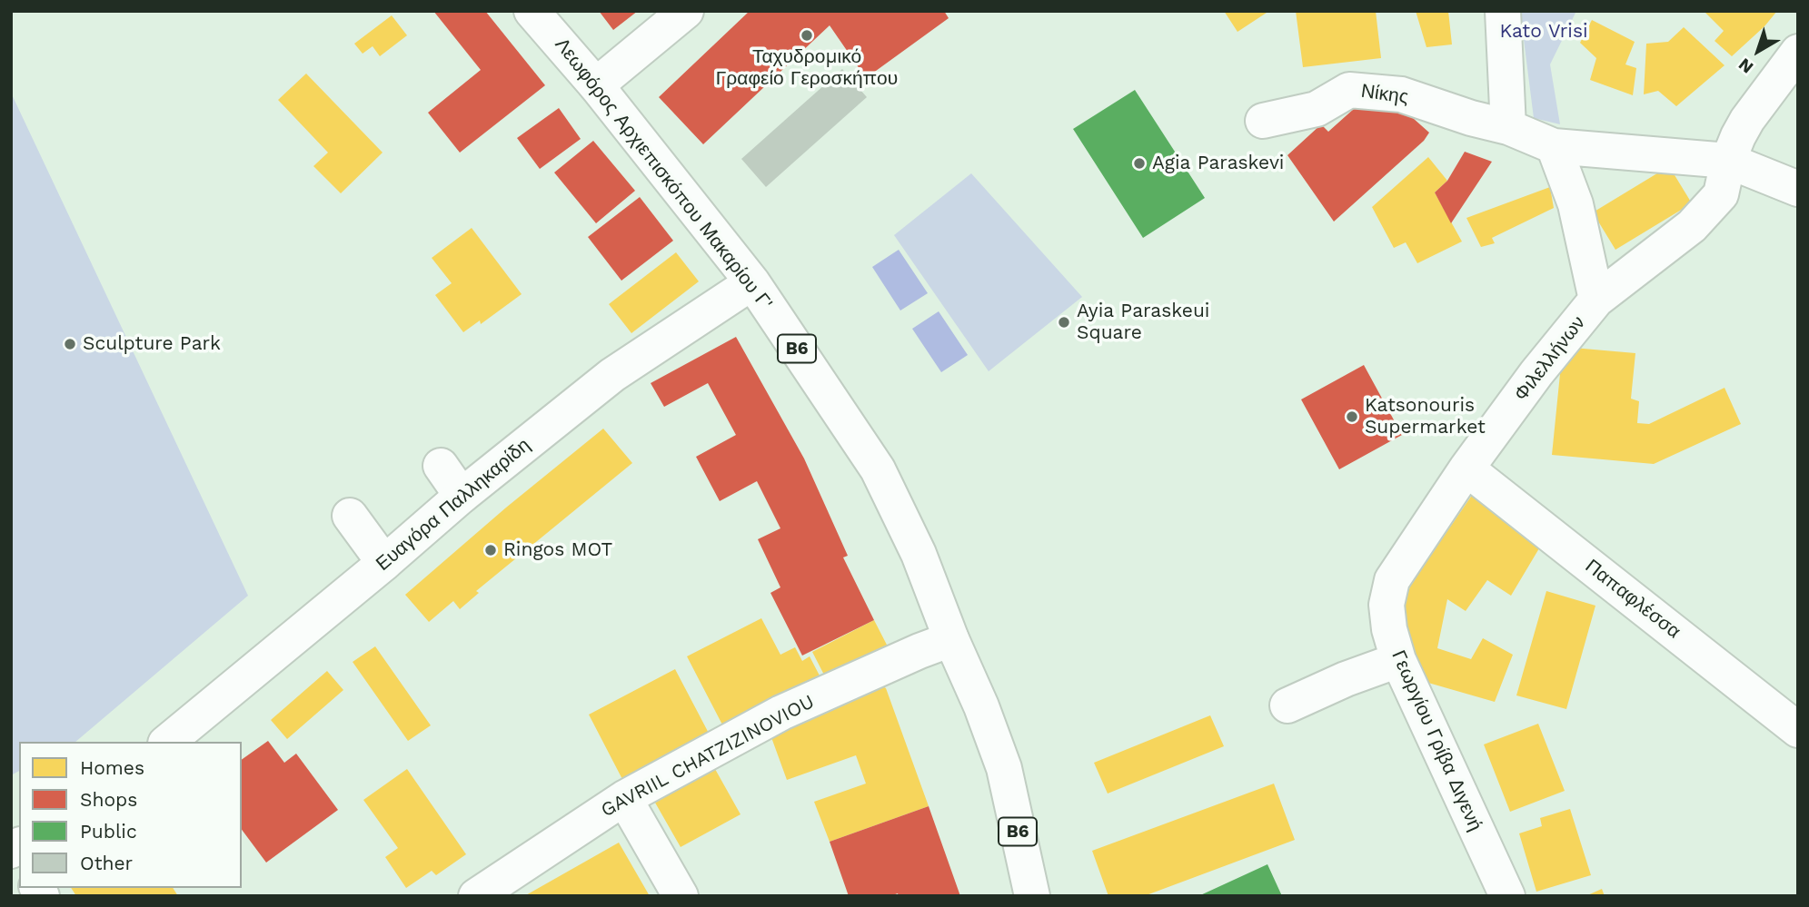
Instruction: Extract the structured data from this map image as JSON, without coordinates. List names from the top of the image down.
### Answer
{
  "streets": {
    "street": [
      "Νίκης",
      "Λεωφόρος Αρχιεπισκόπου Μακαρίου Γ'",
      "B6",
      "Φιλελλήνων",
      "Ευαγόρα Παλληκαρίδη",
      "Παπαφλέσσα",
      "Γεωργίου Γρίβα Διγενή",
      "GAVRIIL CHATZIZINOVIOU"
    ]
  },
  "crossings": [
    ["Νίκης", "Φιλελλήνων"],
    ["Λεωφόρος Αρχιεπισκόπου Μακαρίου Γ'", "Ευαγόρα Παλληκαρίδη"],
    ["Λεωφόρος Αρχιεπισκόπου Μακαρίου Γ'", "GAVRIIL CHATZIZINOVIOU"],
    ["Φιλελλήνων", "Παπαφλέσσα"],
    ["Φιλελλήνων", "Γεωργίου Γρίβα Διγενή"]
  ],
  "parks": ["Kato Vrisi"],
  "places": [
    "Ταχυδρομικό Γραφείο Γεροσκήπου",
    "Agia Paraskevi",
    "Ayia Paraskeui Square",
    "Sculpture Park",
    "Katsonouris Supermarket",
    "Ringos MOT"
  ],
  "legend": [
    "Homes",
    "Shops",
    "Public",
    "Other"
  ],
  "north": "bottom left"
}
